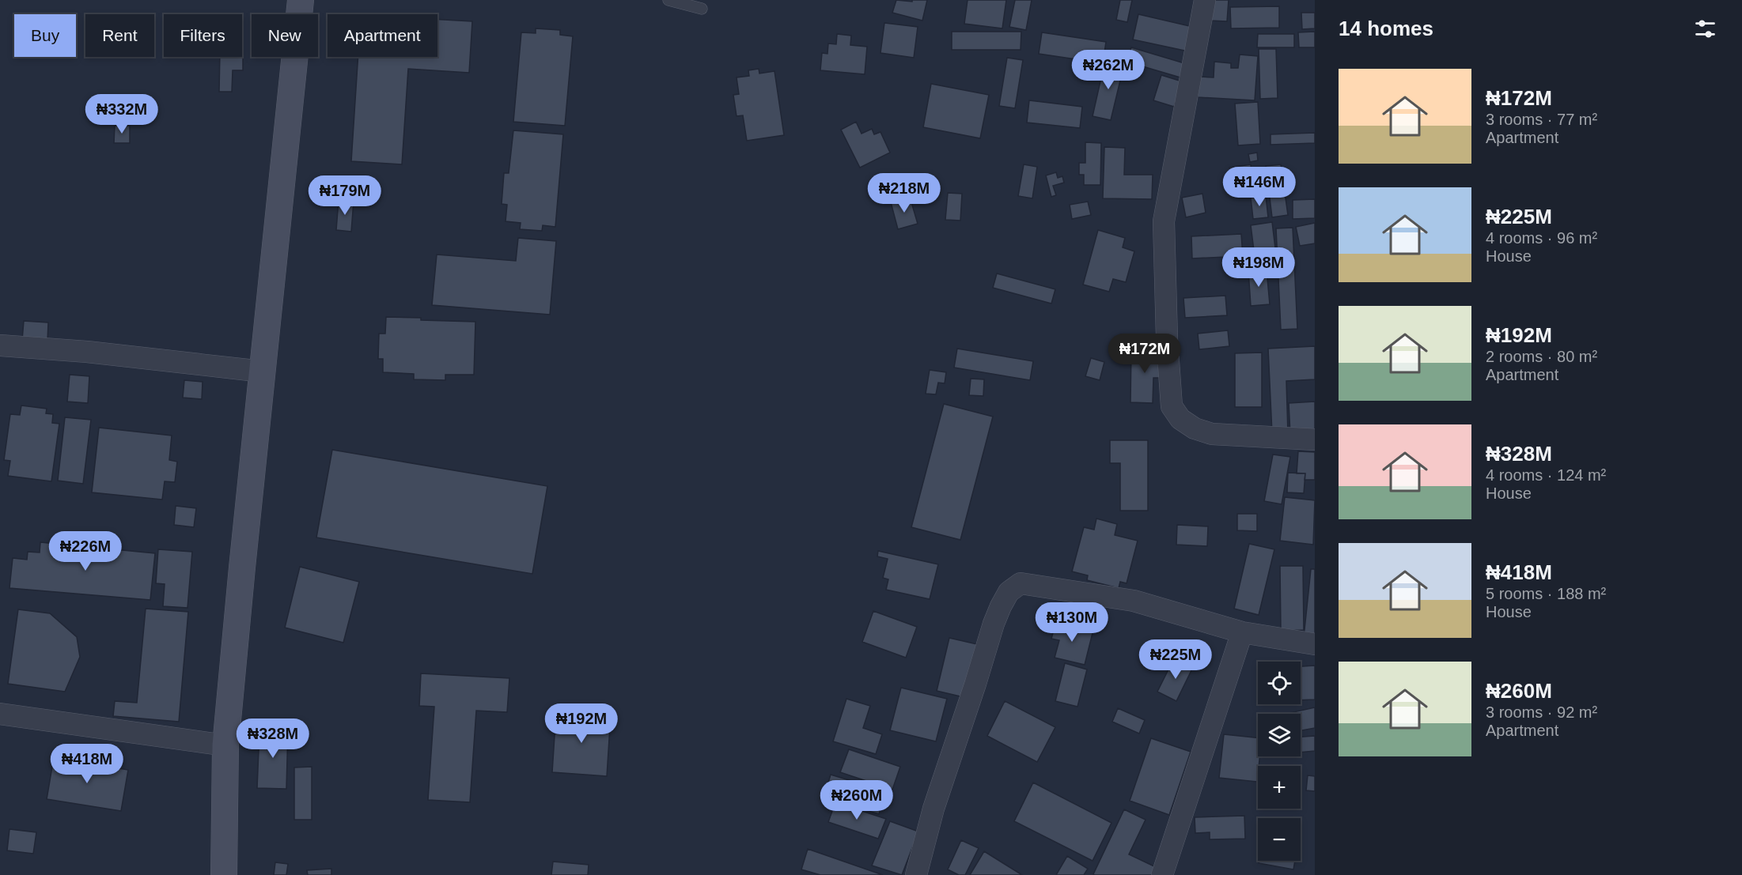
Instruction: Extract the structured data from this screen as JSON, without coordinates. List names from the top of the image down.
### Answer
{
  "page": {
    "heading": "14 homes",
    "chip": [
      "Buy",
      "Rent",
      "Filters",
      "New",
      "Apartment"
    ],
    "price": [
      "₦262M",
      "₦332M",
      "₦146M",
      "₦218M",
      "₦179M",
      "₦198M",
      "₦172M",
      "₦226M",
      "₦130M",
      "₦225M",
      "₦192M",
      "₦328M",
      "₦418M",
      "₦260M"
    ],
    "list": [
      {
        "name": "₦172M",
        "note": "3 rooms · 77 m² · Apartment"
      },
      {
        "name": "₦225M",
        "note": "4 rooms · 96 m² · House"
      },
      {
        "name": "₦192M",
        "note": "2 rooms · 80 m² · Apartment"
      },
      {
        "name": "₦328M",
        "note": "4 rooms · 124 m² · House"
      },
      {
        "name": "₦418M",
        "note": "5 rooms · 188 m² · House"
      },
      {
        "name": "₦260M",
        "note": "3 rooms · 92 m² · Apartment"
      }
    ],
    "map_buttons": ["+", "−"]
  }
}
